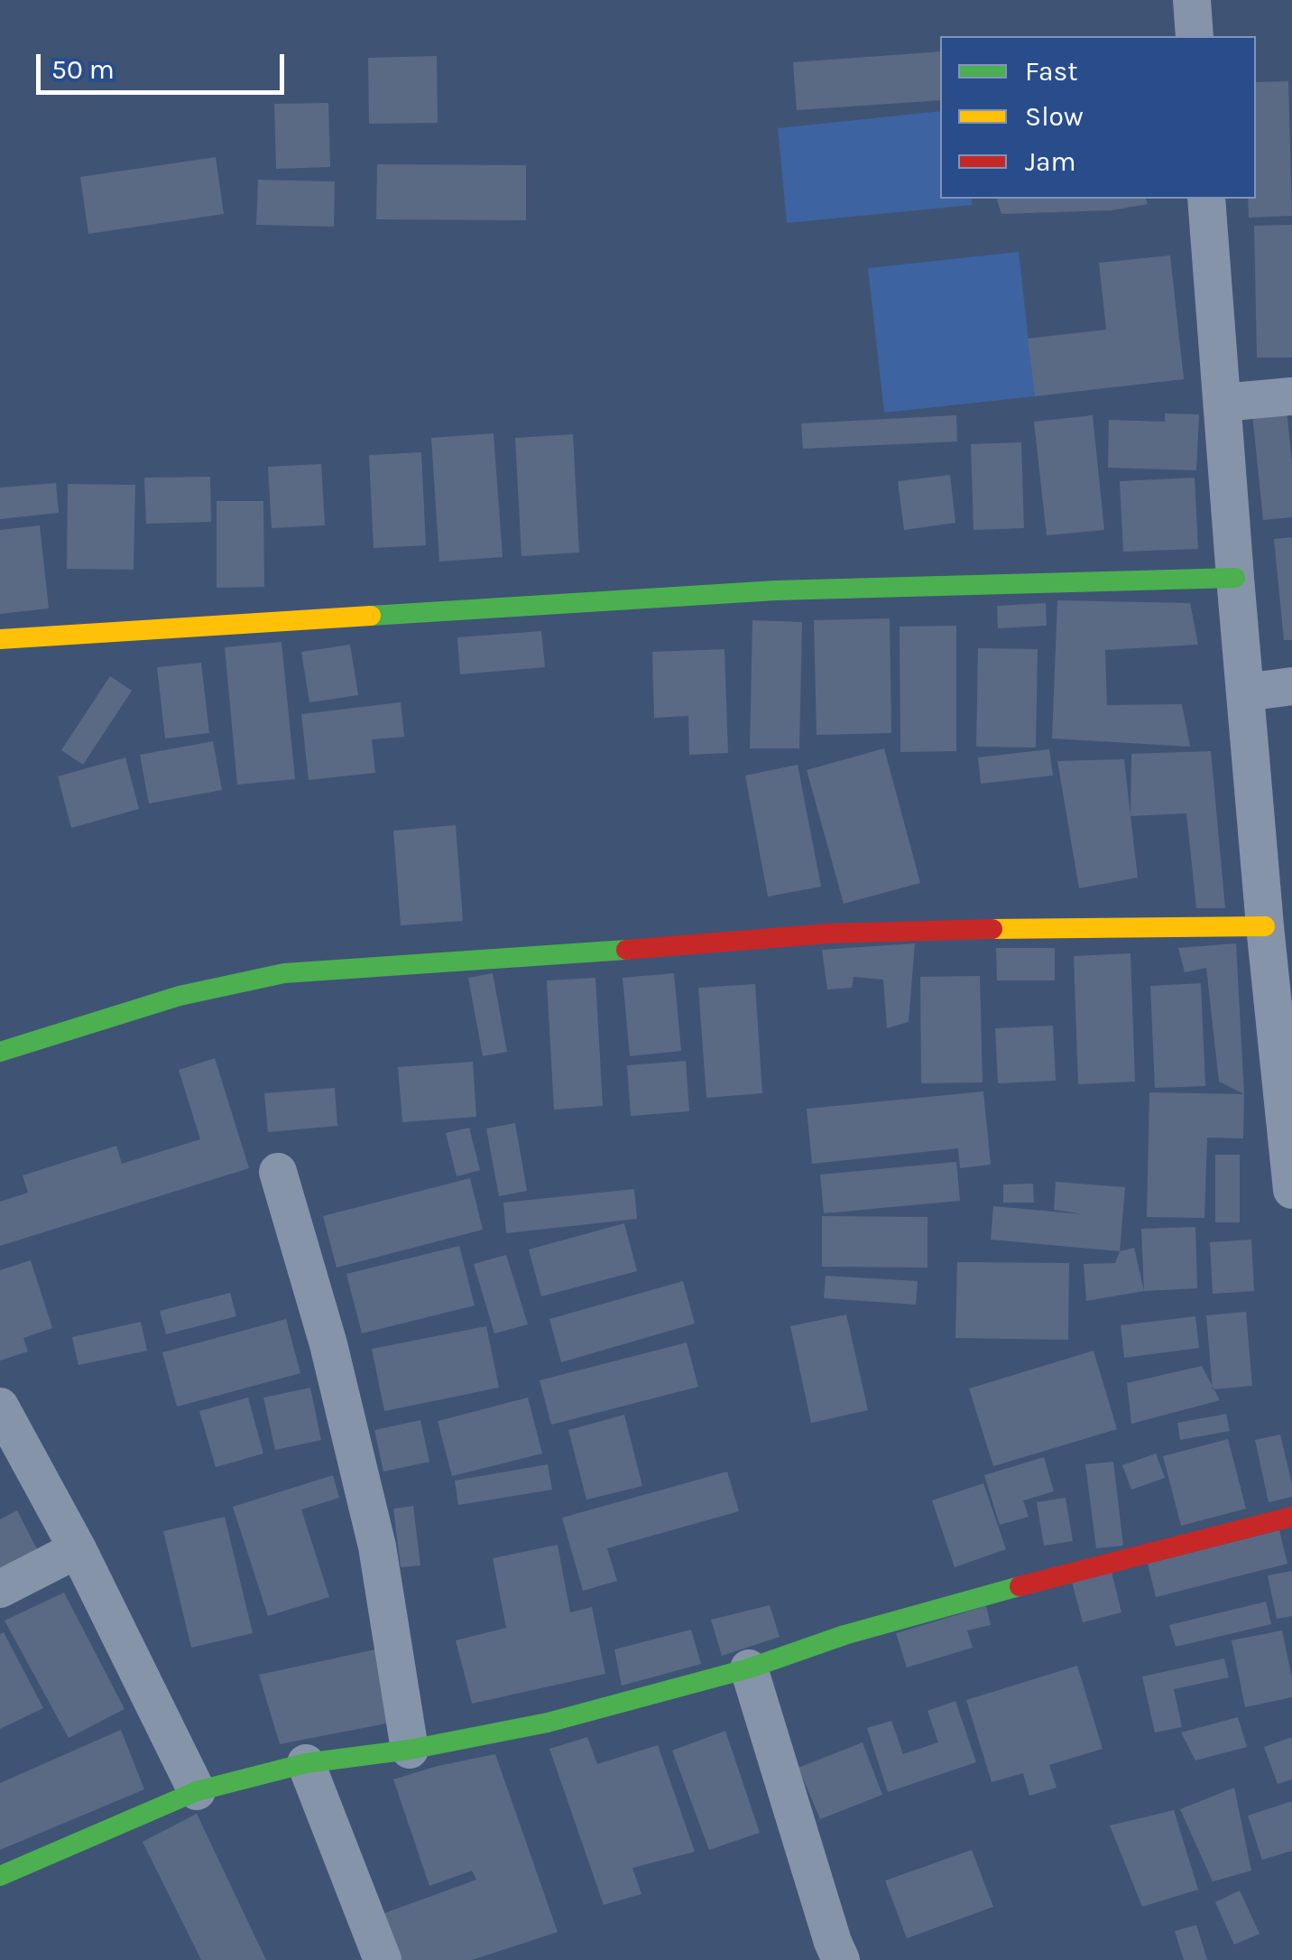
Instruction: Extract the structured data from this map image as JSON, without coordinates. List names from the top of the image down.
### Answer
{
  "legend": ["Fast", "Slow", "Jam"],
  "scale_bar": "50 m"
}
